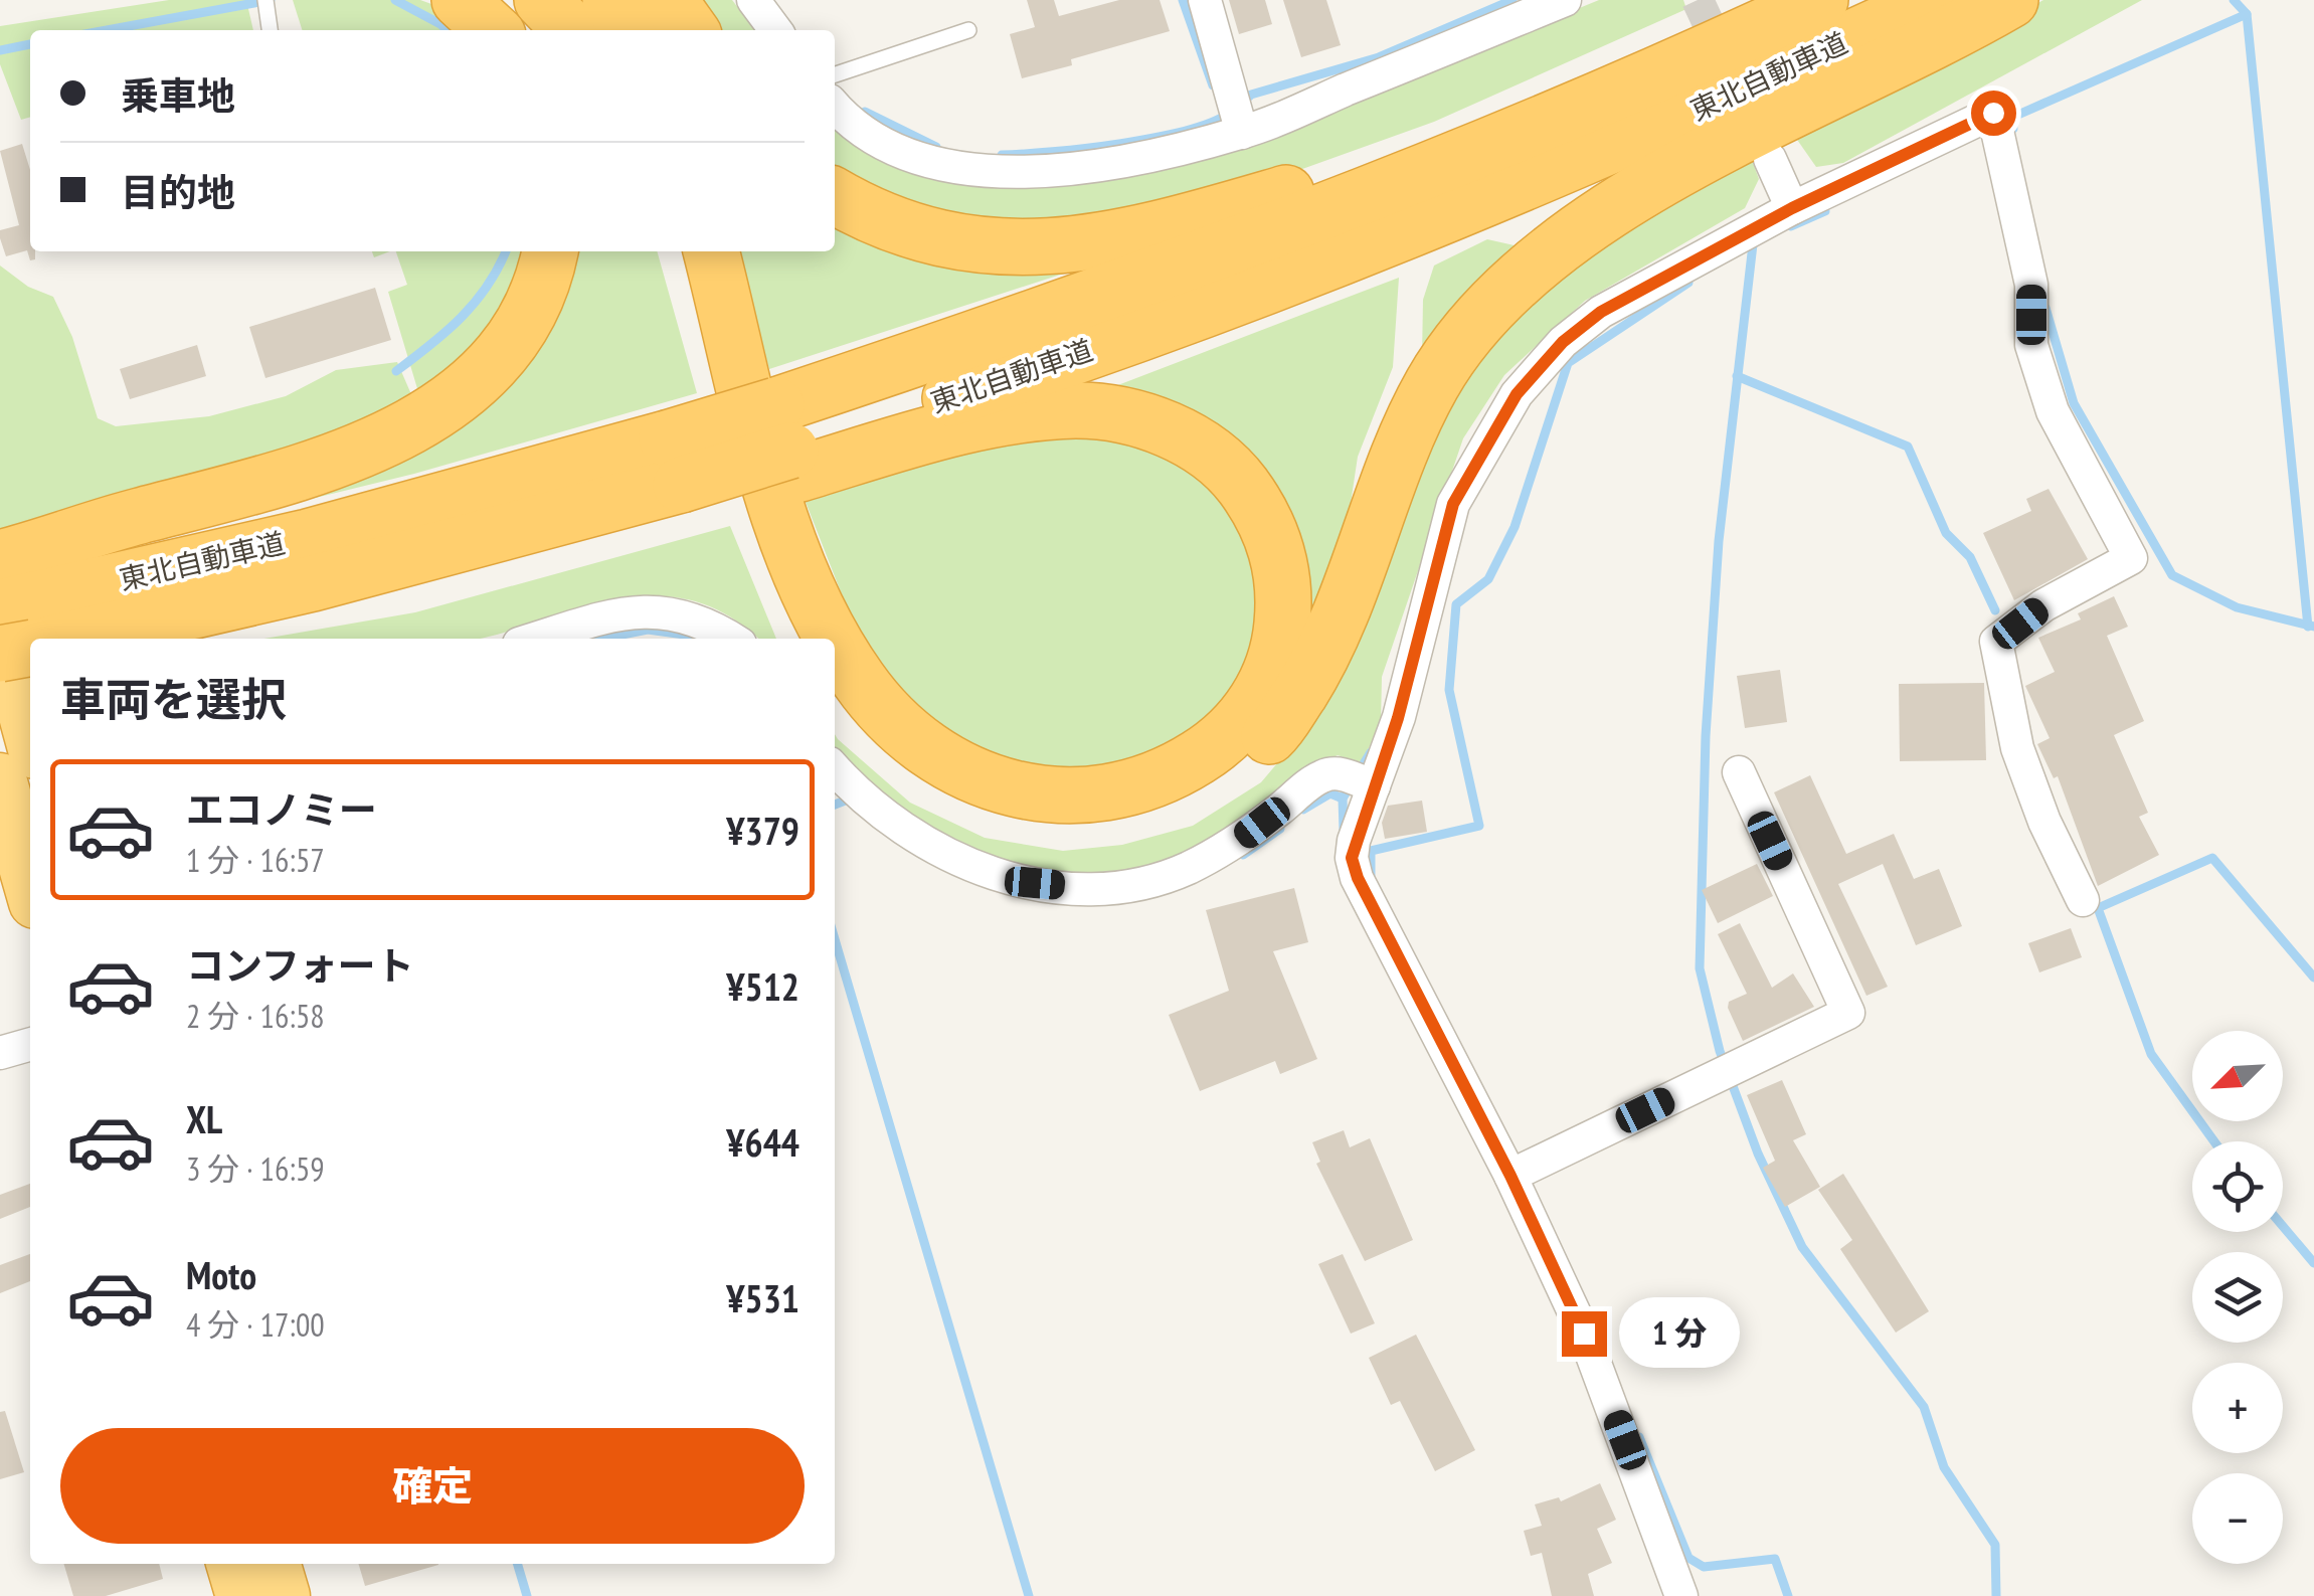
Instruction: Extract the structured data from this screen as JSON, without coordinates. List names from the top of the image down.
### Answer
{
  "streets": {
    "highway": ["東北自動車道"]
  },
  "north": "bottom left",
  "page": {
    "banner": ["乗車地", "目的地"],
    "heading": "車両を選択",
    "list": [
      {
        "name": "エコノミー",
        "note": "1 分 · 16:57",
        "value": "¥379"
      },
      {
        "name": "コンフォート",
        "note": "2 分 · 16:58",
        "value": "¥512"
      },
      {
        "name": "XL",
        "note": "3 分 · 16:59",
        "value": "¥644"
      },
      {
        "name": "Moto",
        "note": "4 分 · 17:00",
        "value": "¥531"
      }
    ],
    "map_buttons": ["+", "−"],
    "bubble": "1 分",
    "buttons": "確定"
  }
}
